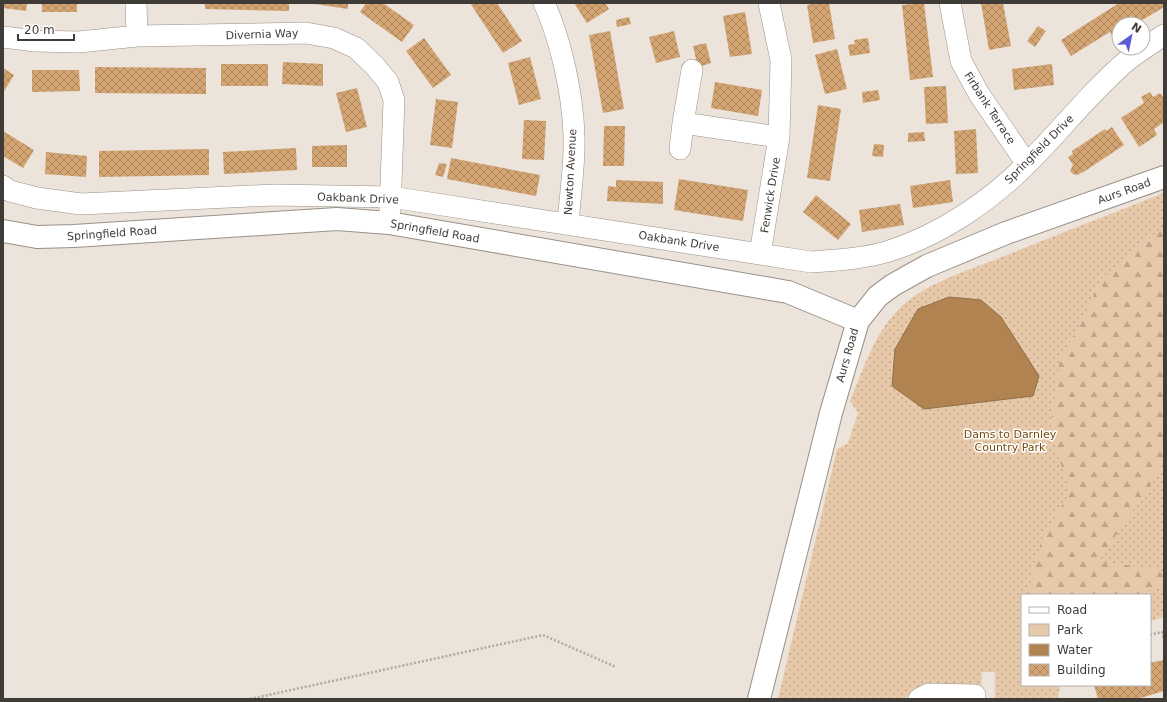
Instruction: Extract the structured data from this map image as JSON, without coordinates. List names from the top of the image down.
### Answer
{
  "streets": {
    "street": [
      "Divernia Way",
      "Firbank Terrace",
      "Springfield Drive",
      "Newton Avenue",
      "Aurs Road",
      "Fenwick Drive",
      "Oakbank Drive",
      "Springfield Road"
    ]
  },
  "crossings": [
    ["Divernia Way", "Oakbank Drive"],
    ["Divernia Way", "Springfield Road"],
    ["Firbank Terrace", "Springfield Drive"],
    ["Springfield Drive", "Fenwick Drive"],
    ["Springfield Drive", "Oakbank Drive"],
    ["Newton Avenue", "Oakbank Drive"],
    ["Aurs Road", "Springfield Road"],
    ["Fenwick Drive", "Oakbank Drive"]
  ],
  "parks": ["Dams to Darnley Country Park"],
  "legend": [
    "Road",
    "Park",
    "Water",
    "Building"
  ],
  "scale_bar": "20 m",
  "north": "top right"
}
